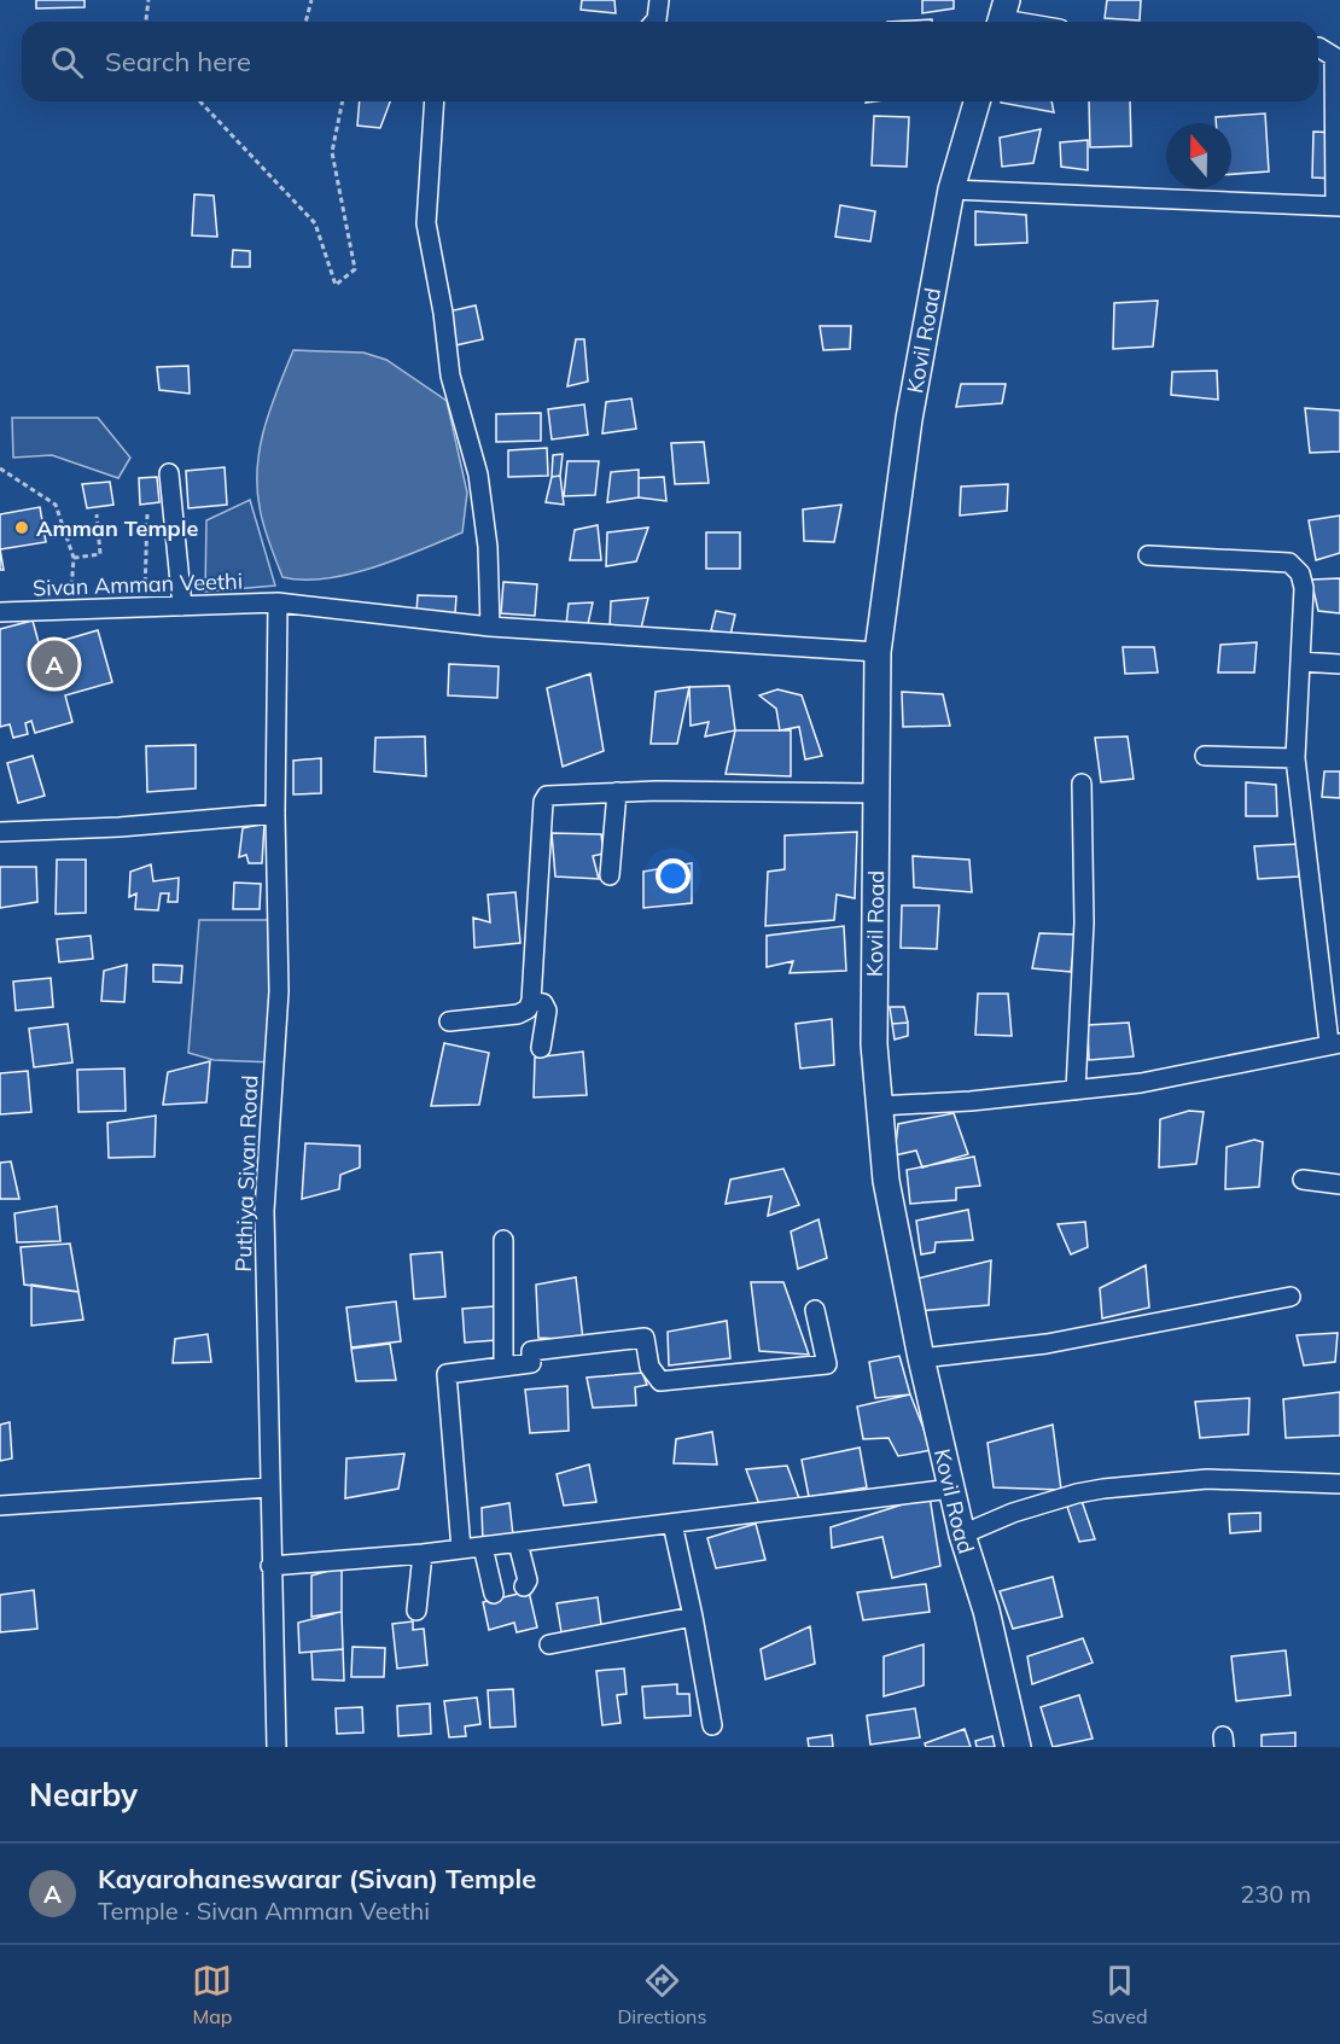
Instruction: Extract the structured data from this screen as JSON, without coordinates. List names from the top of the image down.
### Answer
{
  "streets": {
    "street": ["Kovil Road", "Sivan Amman Veethi", "Puthiya Sivan Road"]
  },
  "crossings": [
    ["Kovil Road", "Sivan Amman Veethi"],
    ["Sivan Amman Veethi", "Puthiya Sivan Road"]
  ],
  "places": ["Amman Temple"],
  "north": "top",
  "page": {
    "search": "Search here",
    "pins": "A",
    "heading": "Nearby",
    "list": [
      {
        "mark": "A",
        "name": "Kayarohaneswarar (Sivan) Temple",
        "note": "Temple · Sivan Amman Veethi",
        "value": "230 m"
      }
    ],
    "nav": ["Map", "Directions", "Saved"]
  }
}
